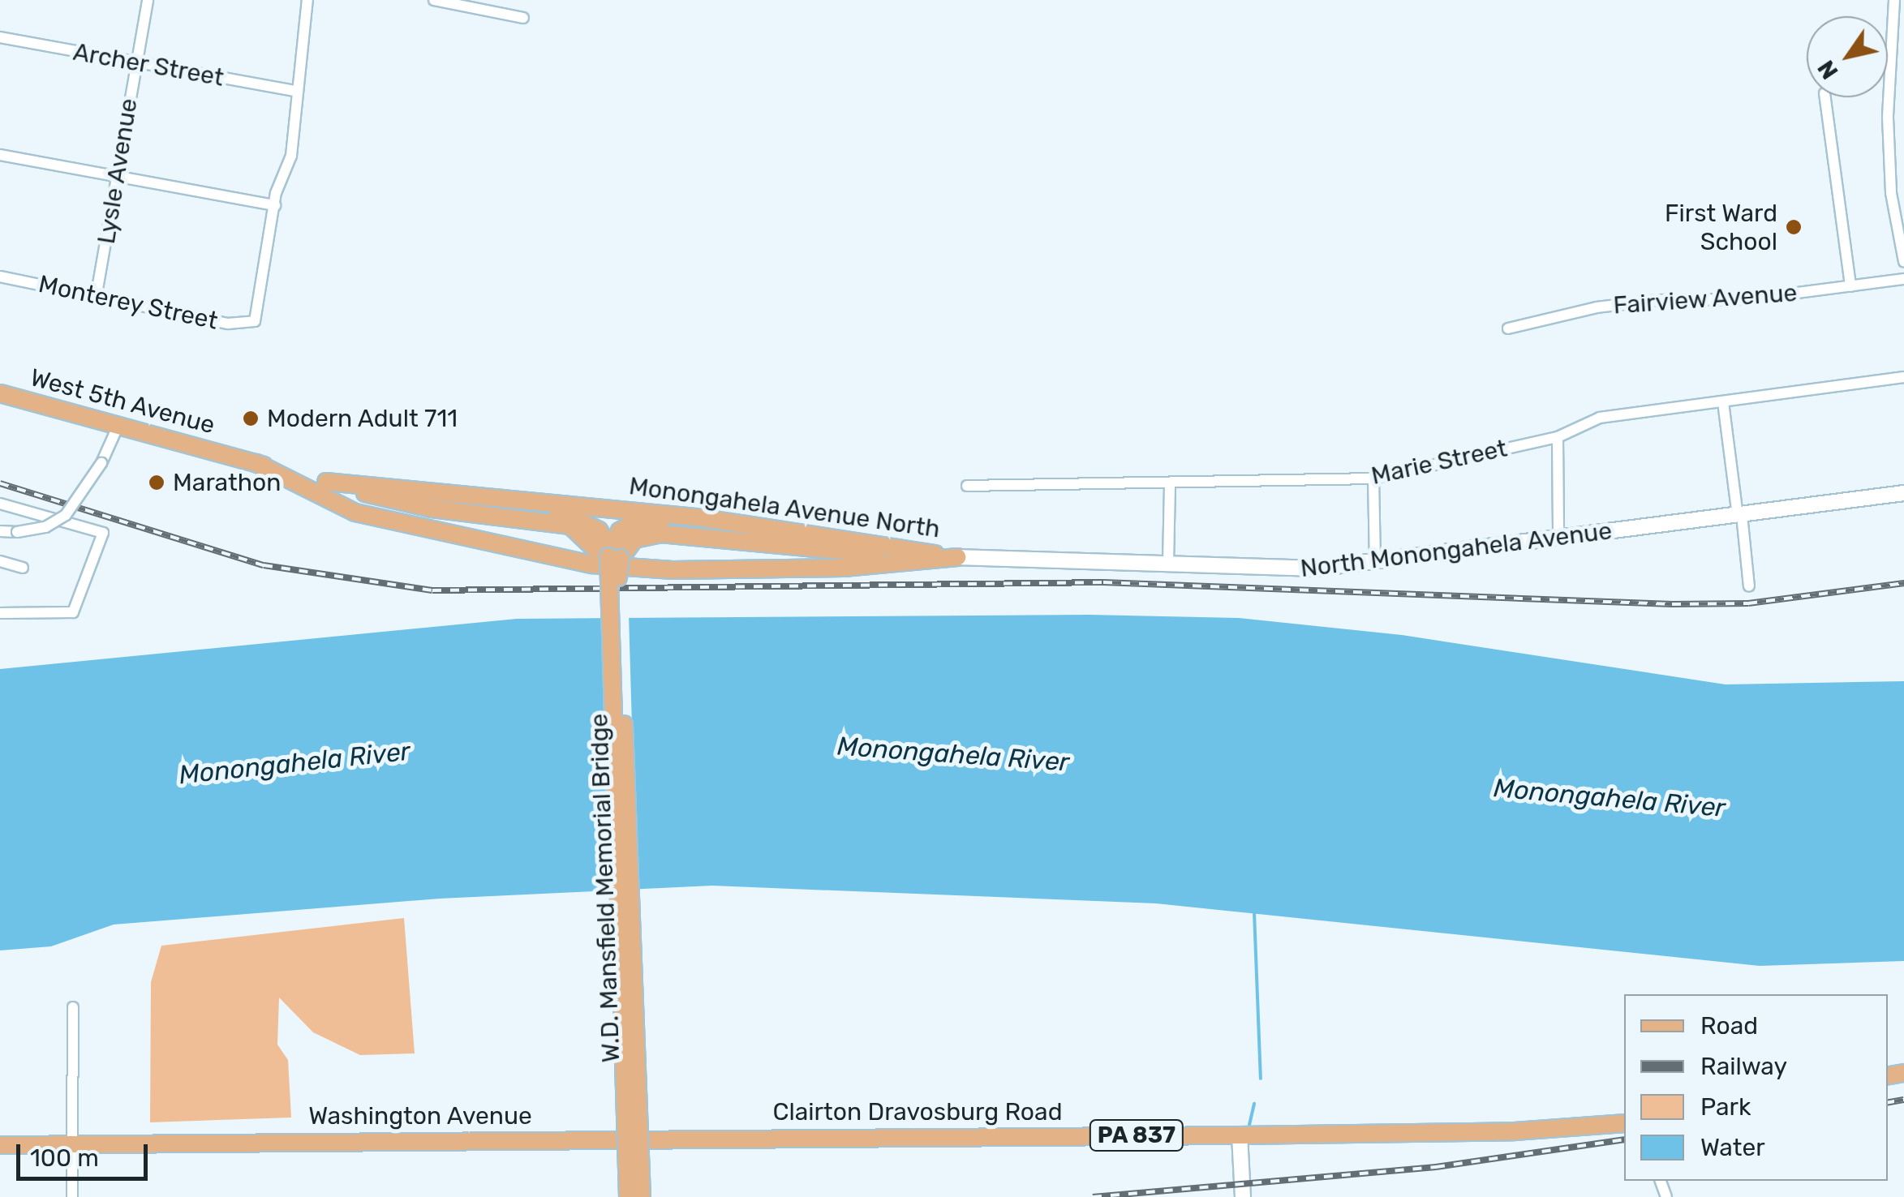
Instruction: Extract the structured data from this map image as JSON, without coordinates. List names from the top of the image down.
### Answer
{
  "streets": {
    "main road": [
      "West 5th Avenue",
      "Monongahela Avenue North",
      "North Monongahela Avenue",
      "W.D. Mansfield Memorial Bridge",
      "Clairton Dravosburg Road",
      "Washington Avenue",
      "PA 837"
    ],
    "street": [
      "Archer Street",
      "Lysle Avenue",
      "Fairview Avenue",
      "Monterey Street",
      "Marie Street"
    ]
  },
  "crossings": [
    ["Archer Street", "Lysle Avenue"],
    ["Lysle Avenue", "Monterey Street"],
    ["West 5th Avenue", "Monongahela Avenue North"],
    ["Monongahela Avenue North", "North Monongahela Avenue"],
    ["W.D. Mansfield Memorial Bridge", "Clairton Dravosburg Road"],
    ["W.D. Mansfield Memorial Bridge", "Washington Avenue"],
    ["Clairton Dravosburg Road", "Washington Avenue"]
  ],
  "water": ["Monongahela River"],
  "places": ["First Ward School", "Modern Adult 711", "Marathon"],
  "legend": [
    "Road",
    "Railway",
    "Park",
    "Water"
  ],
  "scale_bar": "100 m",
  "north": "bottom left"
}
